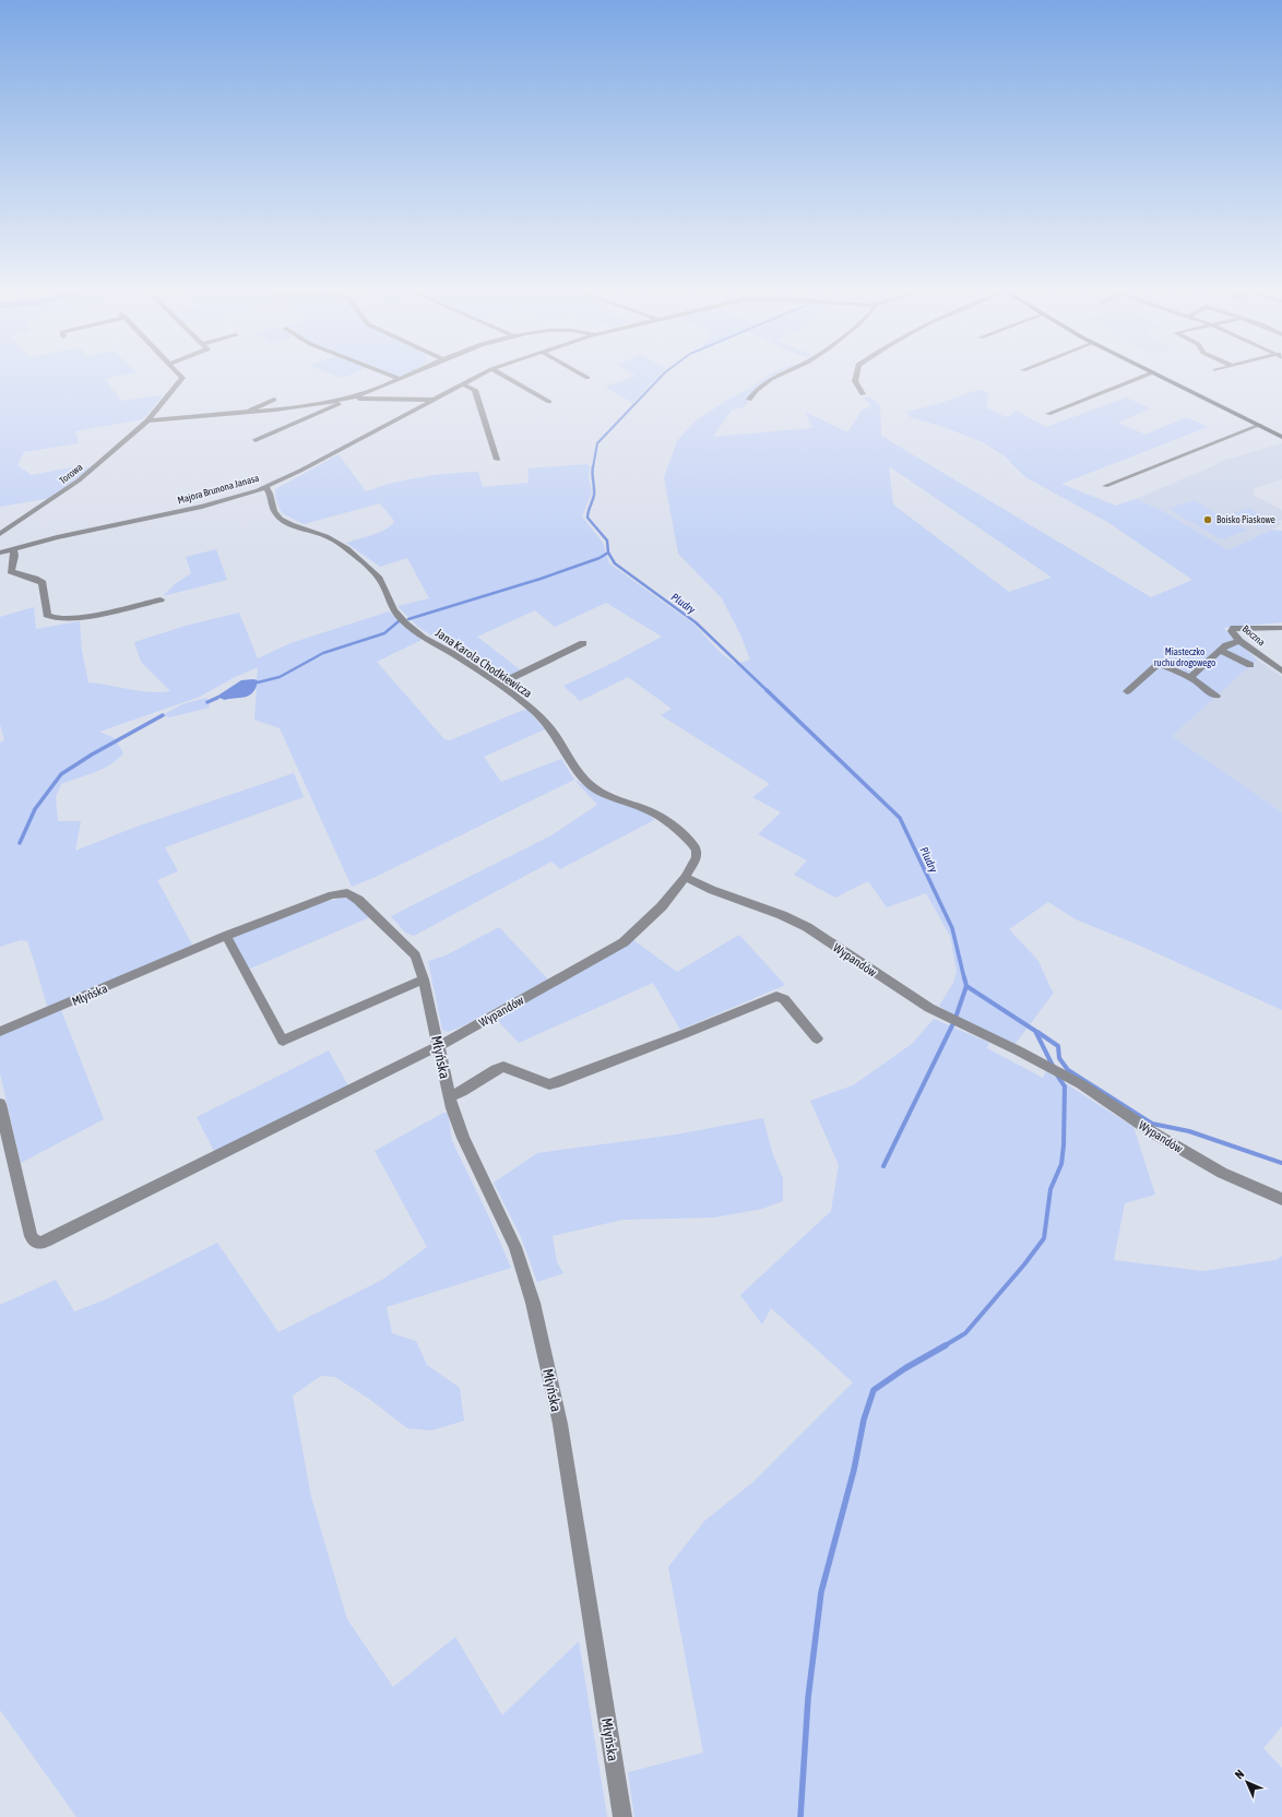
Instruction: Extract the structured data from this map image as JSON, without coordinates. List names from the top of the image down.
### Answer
{
  "streets": {
    "street": [
      "Torowa",
      "Majora Brunona Janasa",
      "Boczna",
      "Jana Karola Chodkiewicza",
      "Wypandów",
      "Młyńska"
    ]
  },
  "crossings": [
    ["Majora Brunona Janasa", "Jana Karola Chodkiewicza"],
    ["Jana Karola Chodkiewicza", "Wypandów"],
    ["Wypandów", "Młyńska"]
  ],
  "water": ["Pludry"],
  "parks": ["Miasteczko ruchu drogowego"],
  "places": ["Boisko Piaskowe"],
  "north": "top left"
}
